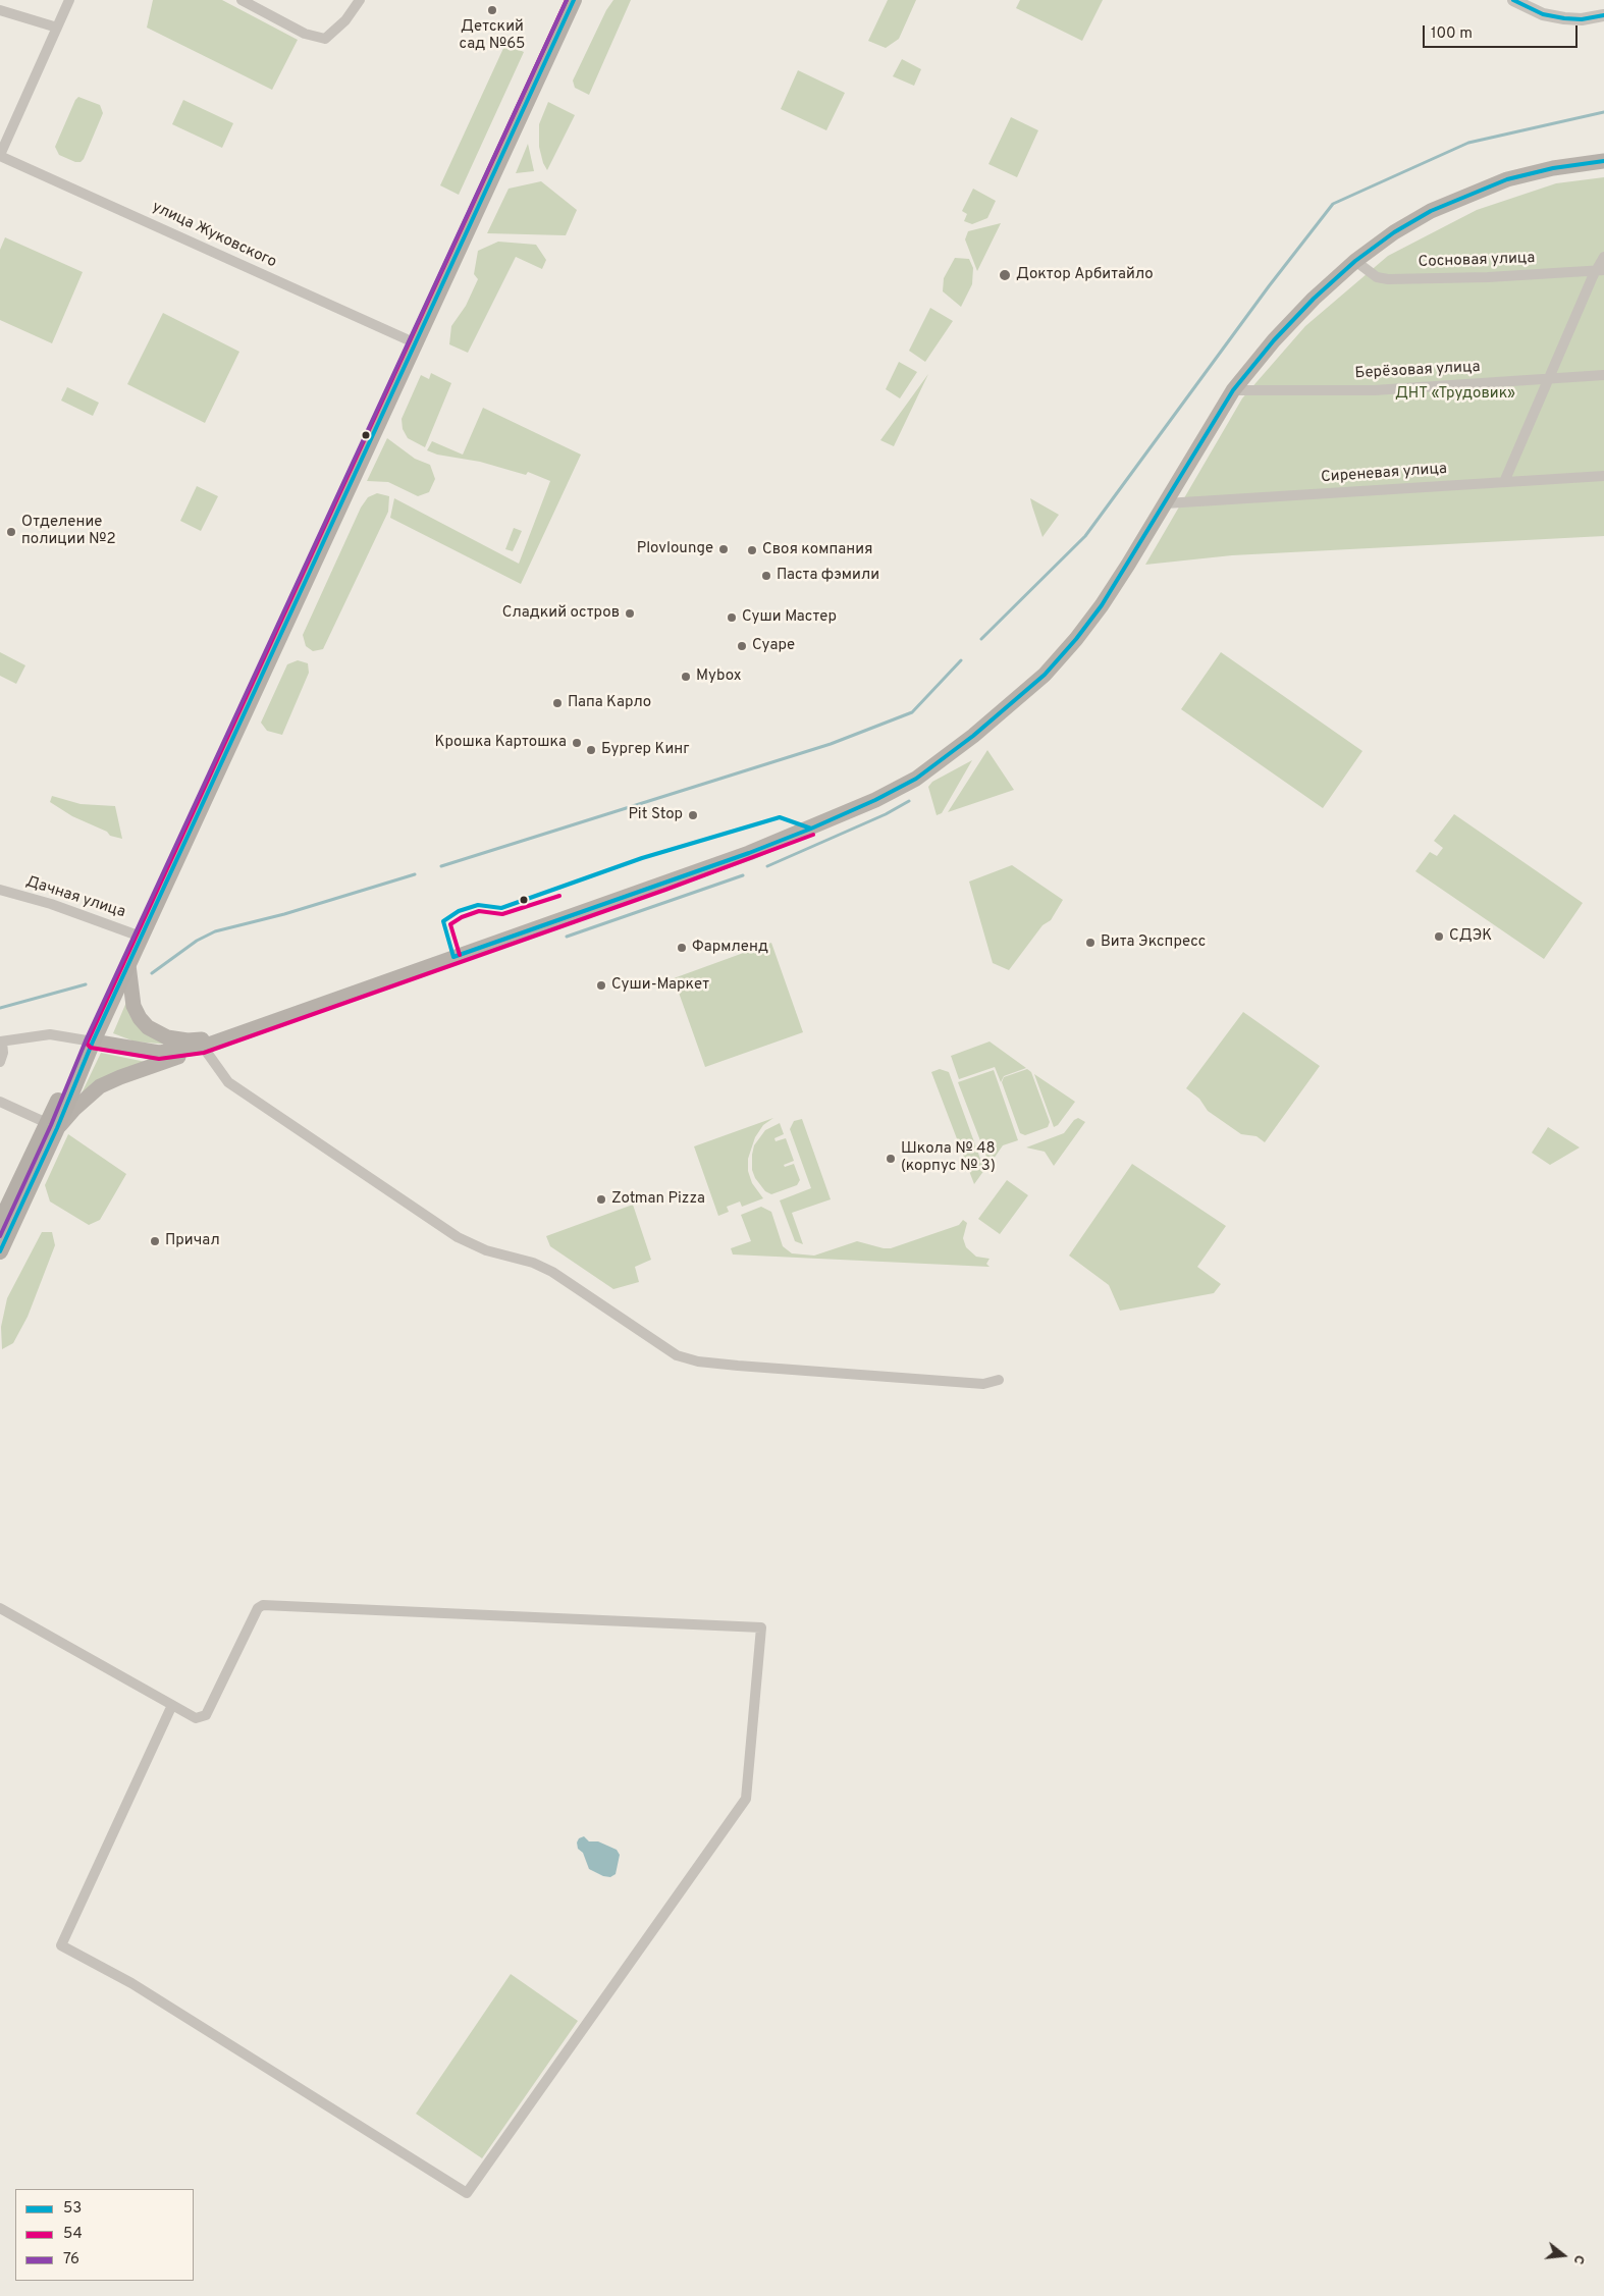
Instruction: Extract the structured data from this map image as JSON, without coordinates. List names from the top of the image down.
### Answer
{
  "streets": {
    "street": [
      "улица Жуковского",
      "Сосновая улица",
      "Берёзовая улица",
      "Сиреневая улица",
      "Дачная улица"
    ]
  },
  "parks": ["ДНТ «Трудовик»"],
  "places": [
    "Детский сад №65",
    "Доктор Арбитайло",
    "Отделение полиции №2",
    "Plovlounge",
    "Своя компания",
    "Паста фэмили",
    "Сладкий остров",
    "Суши Мастер",
    "Суаре",
    "Mybox",
    "Папа Карло",
    "Крошка Картошка",
    "Бургер Кинг",
    "Pit Stop",
    "СДЭК",
    "Вита Экспресс",
    "Фармленд",
    "Суши-Маркет",
    "Школа № 48 (корпус № 3)",
    "Zotman Pizza",
    "Причал"
  ],
  "lines": ["transit line 53", "transit line 54", "transit line 76"],
  "legend": ["53", "54", "76"],
  "scale_bar": "100 m",
  "north": "right"
}
